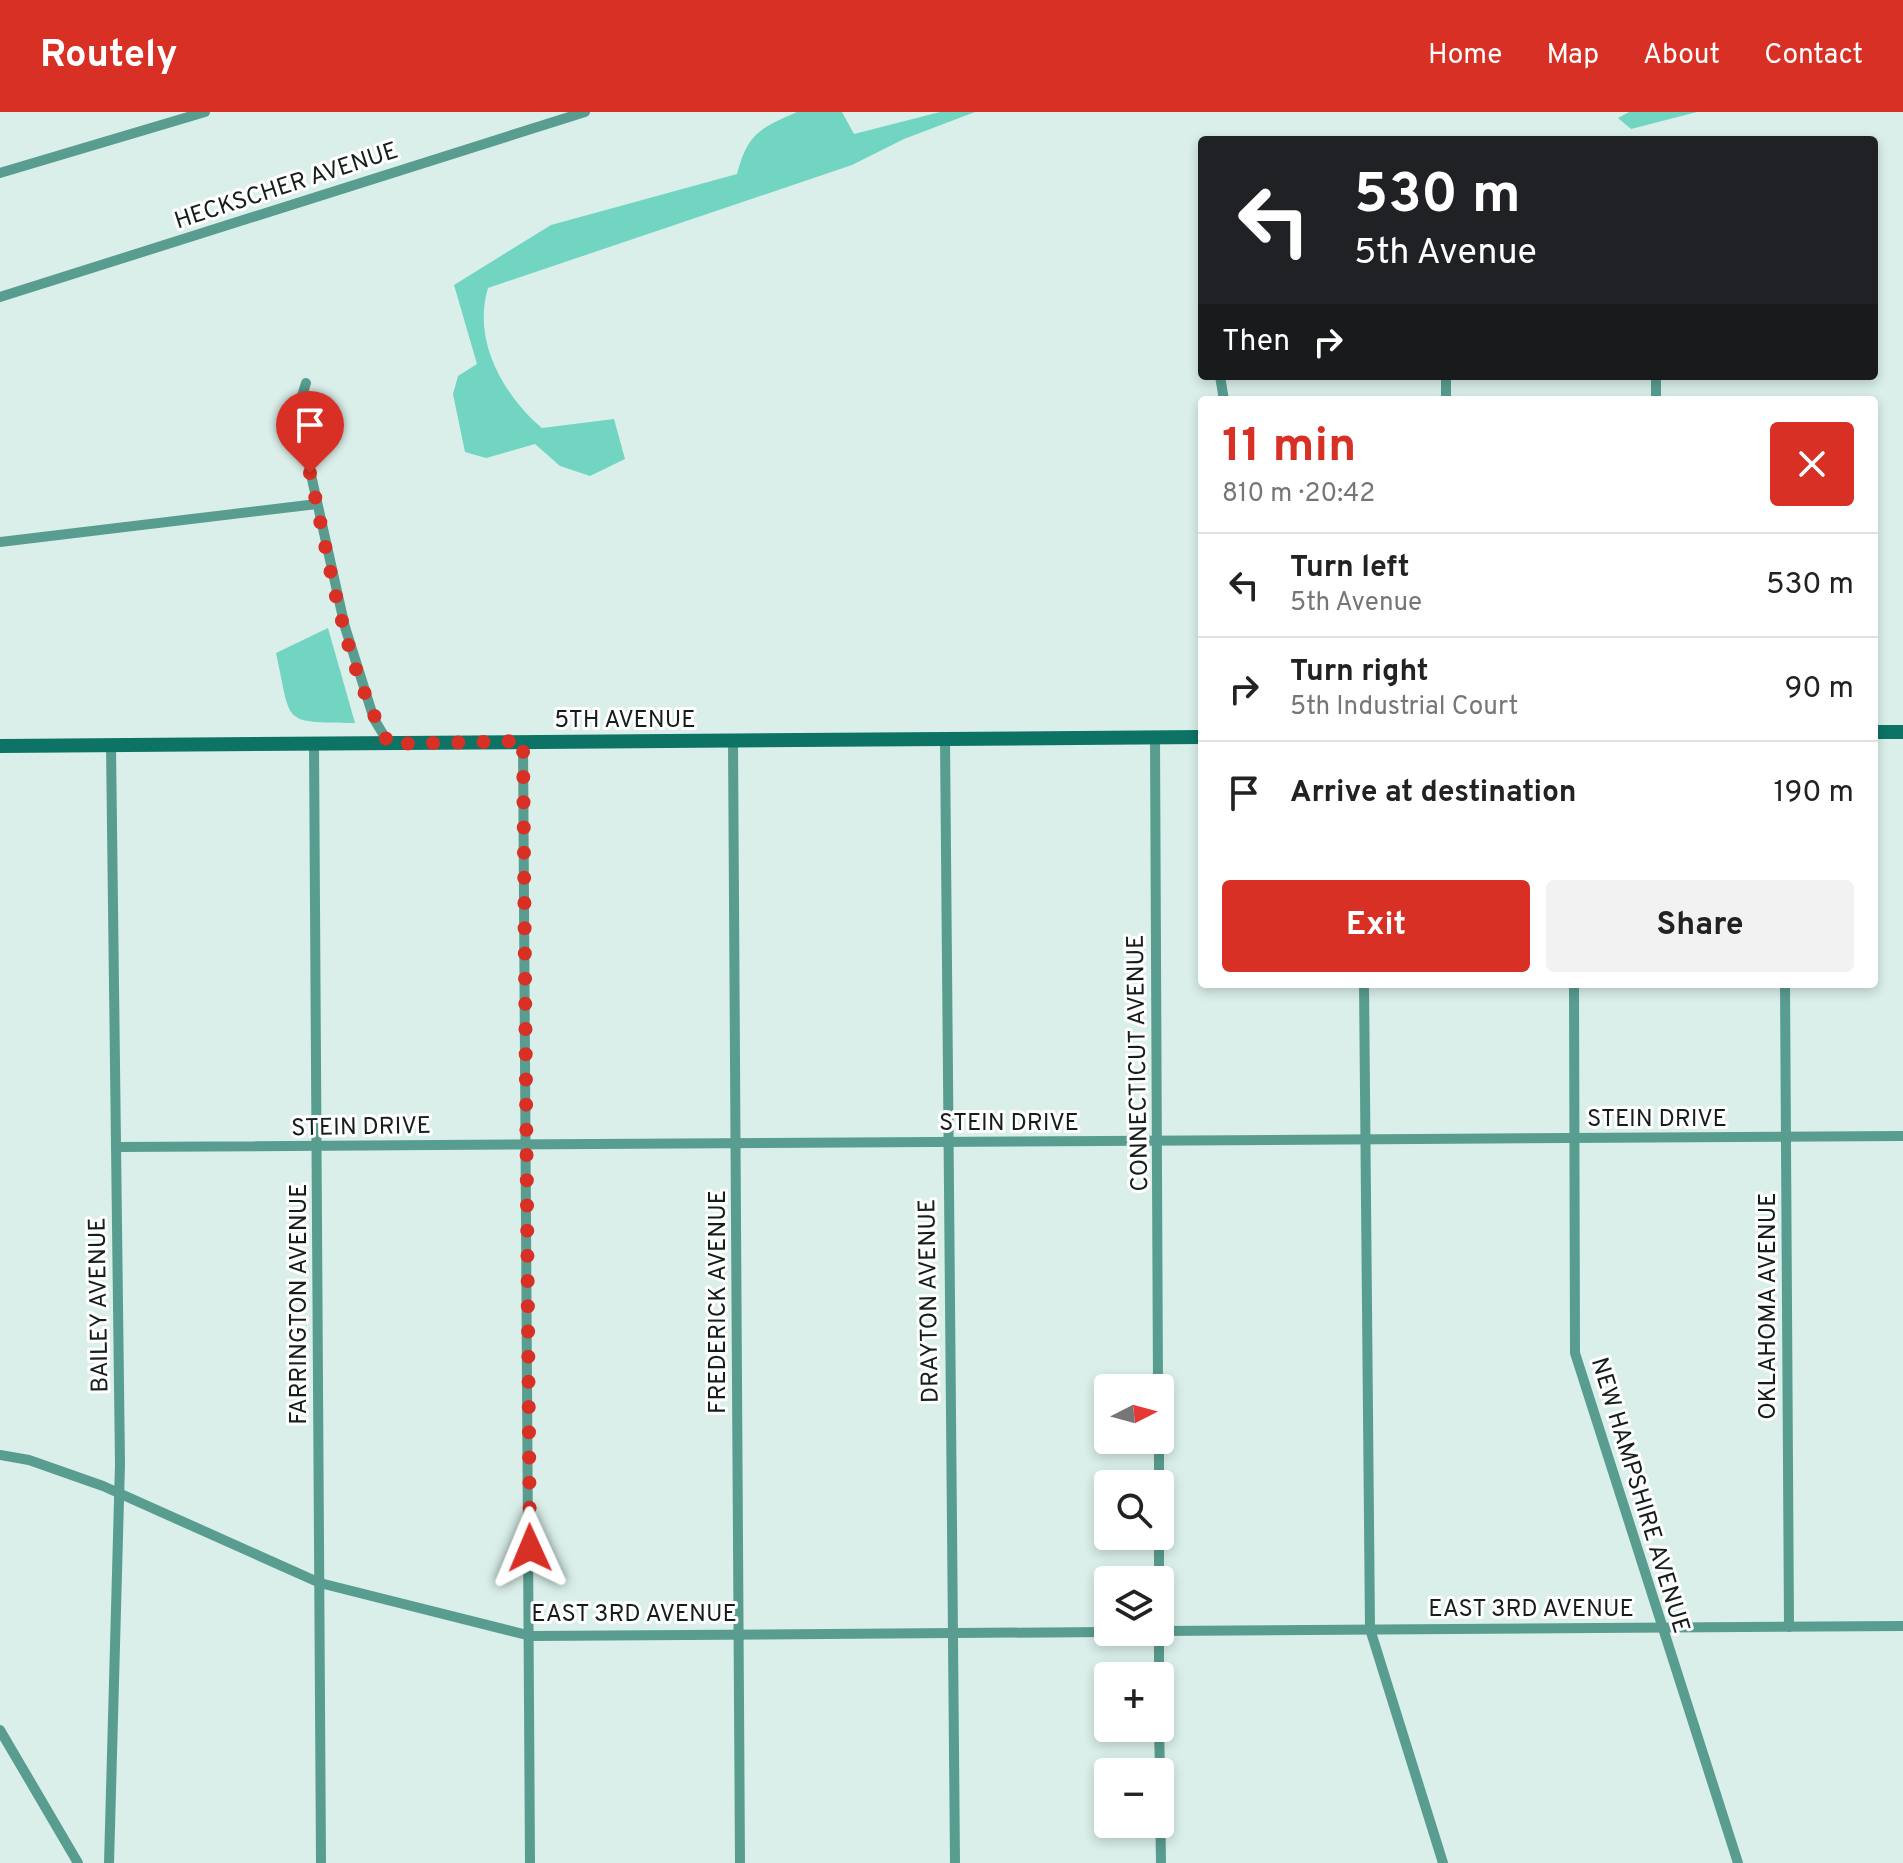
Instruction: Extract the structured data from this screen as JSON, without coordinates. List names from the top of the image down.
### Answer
{
  "streets": {
    "main road": ["5TH AVENUE"],
    "street": [
      "HECKSCHER AVENUE",
      "CONNECTICUT AVENUE",
      "STEIN DRIVE",
      "DRAYTON AVENUE",
      "FREDERICK AVENUE",
      "FARRINGTON AVENUE",
      "BAILEY AVENUE",
      "OKLAHOMA AVENUE",
      "NEW HAMPSHIRE AVENUE",
      "EAST 3RD AVENUE"
    ]
  },
  "crossings": [
    ["5TH AVENUE", "CONNECTICUT AVENUE"],
    ["5TH AVENUE", "DRAYTON AVENUE"],
    ["5TH AVENUE", "FREDERICK AVENUE"],
    ["5TH AVENUE", "FARRINGTON AVENUE"],
    ["5TH AVENUE", "BAILEY AVENUE"],
    ["CONNECTICUT AVENUE", "STEIN DRIVE"],
    ["STEIN DRIVE", "DRAYTON AVENUE"],
    ["STEIN DRIVE", "FREDERICK AVENUE"],
    ["STEIN DRIVE", "FARRINGTON AVENUE"],
    ["STEIN DRIVE", "BAILEY AVENUE"],
    ["STEIN DRIVE", "OKLAHOMA AVENUE"],
    ["STEIN DRIVE", "NEW HAMPSHIRE AVENUE"],
    ["DRAYTON AVENUE", "EAST 3RD AVENUE"],
    ["FREDERICK AVENUE", "EAST 3RD AVENUE"],
    ["FARRINGTON AVENUE", "EAST 3RD AVENUE"],
    ["BAILEY AVENUE", "EAST 3RD AVENUE"],
    ["OKLAHOMA AVENUE", "EAST 3RD AVENUE"],
    ["NEW HAMPSHIRE AVENUE", "EAST 3RD AVENUE"]
  ],
  "north": "right",
  "page": {
    "header": "Routely",
    "nav": [
      "Home",
      "Map",
      "About",
      "Contact"
    ],
    "turn": ["530 m", "5th Avenue"],
    "then": "Then",
    "heading": ["11 min", "810 m · 20:42"],
    "list": [
      {
        "name": "Turn left",
        "note": "5th Avenue",
        "value": "530 m"
      },
      {
        "name": "Turn right",
        "note": "5th Industrial Court",
        "value": "90 m"
      },
      {
        "name": "Arrive at destination",
        "value": "190 m"
      }
    ],
    "buttons": ["Exit", "Share"],
    "map_buttons": ["+", "−"]
  }
}
